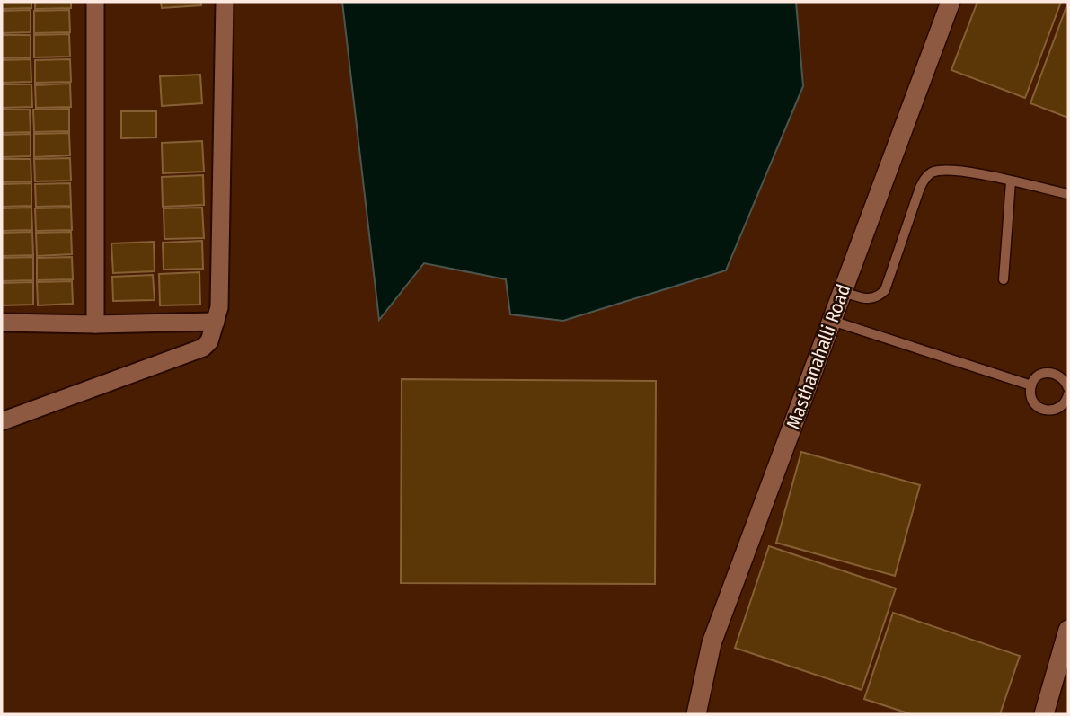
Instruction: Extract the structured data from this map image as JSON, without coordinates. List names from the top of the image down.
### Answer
{
  "streets": {
    "street": ["Masthanahalli Road"]
  }
}
